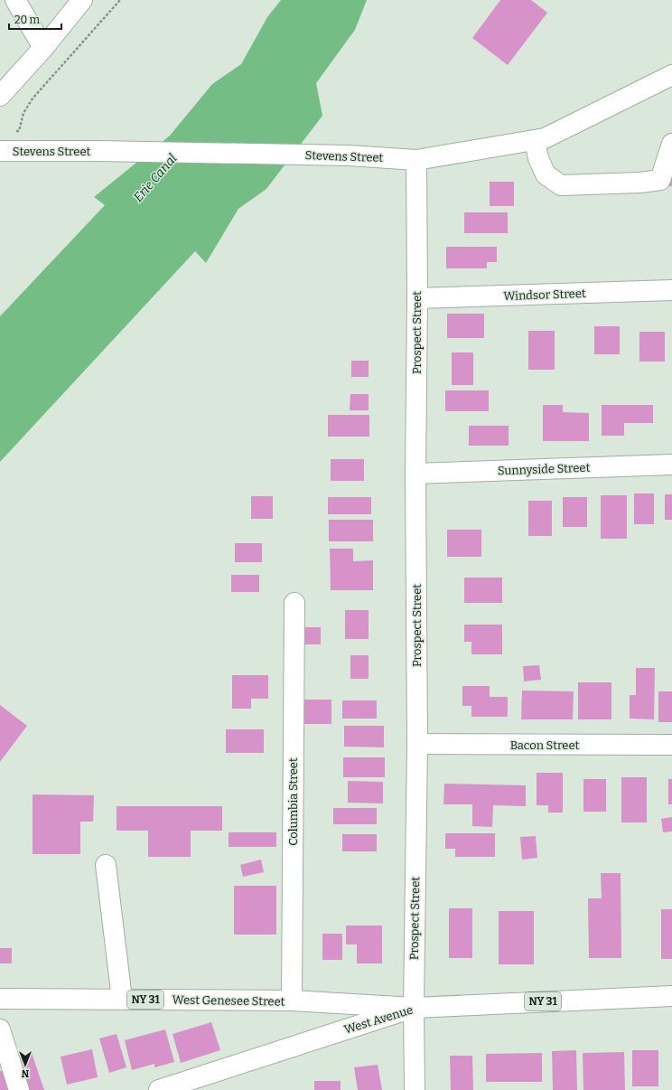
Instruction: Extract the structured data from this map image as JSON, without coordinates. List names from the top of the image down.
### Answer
{
  "streets": {
    "main road": [
      "Stevens Street",
      "Windsor Street",
      "Prospect Street",
      "Sunnyside Street",
      "Bacon Street",
      "Columbia Street",
      "NY 31",
      "West Genesee Street",
      "West Avenue"
    ]
  },
  "crossings": [
    ["Stevens Street", "Prospect Street"],
    ["Windsor Street", "Prospect Street"],
    ["Prospect Street", "Sunnyside Street"],
    ["Prospect Street", "Bacon Street"],
    ["Prospect Street", "West Genesee Street"],
    ["Prospect Street", "West Avenue"],
    ["Columbia Street", "West Genesee Street"],
    ["West Genesee Street", "West Avenue"]
  ],
  "water": ["Erie Canal"],
  "scale_bar": "20 m",
  "north": "bottom"
}
